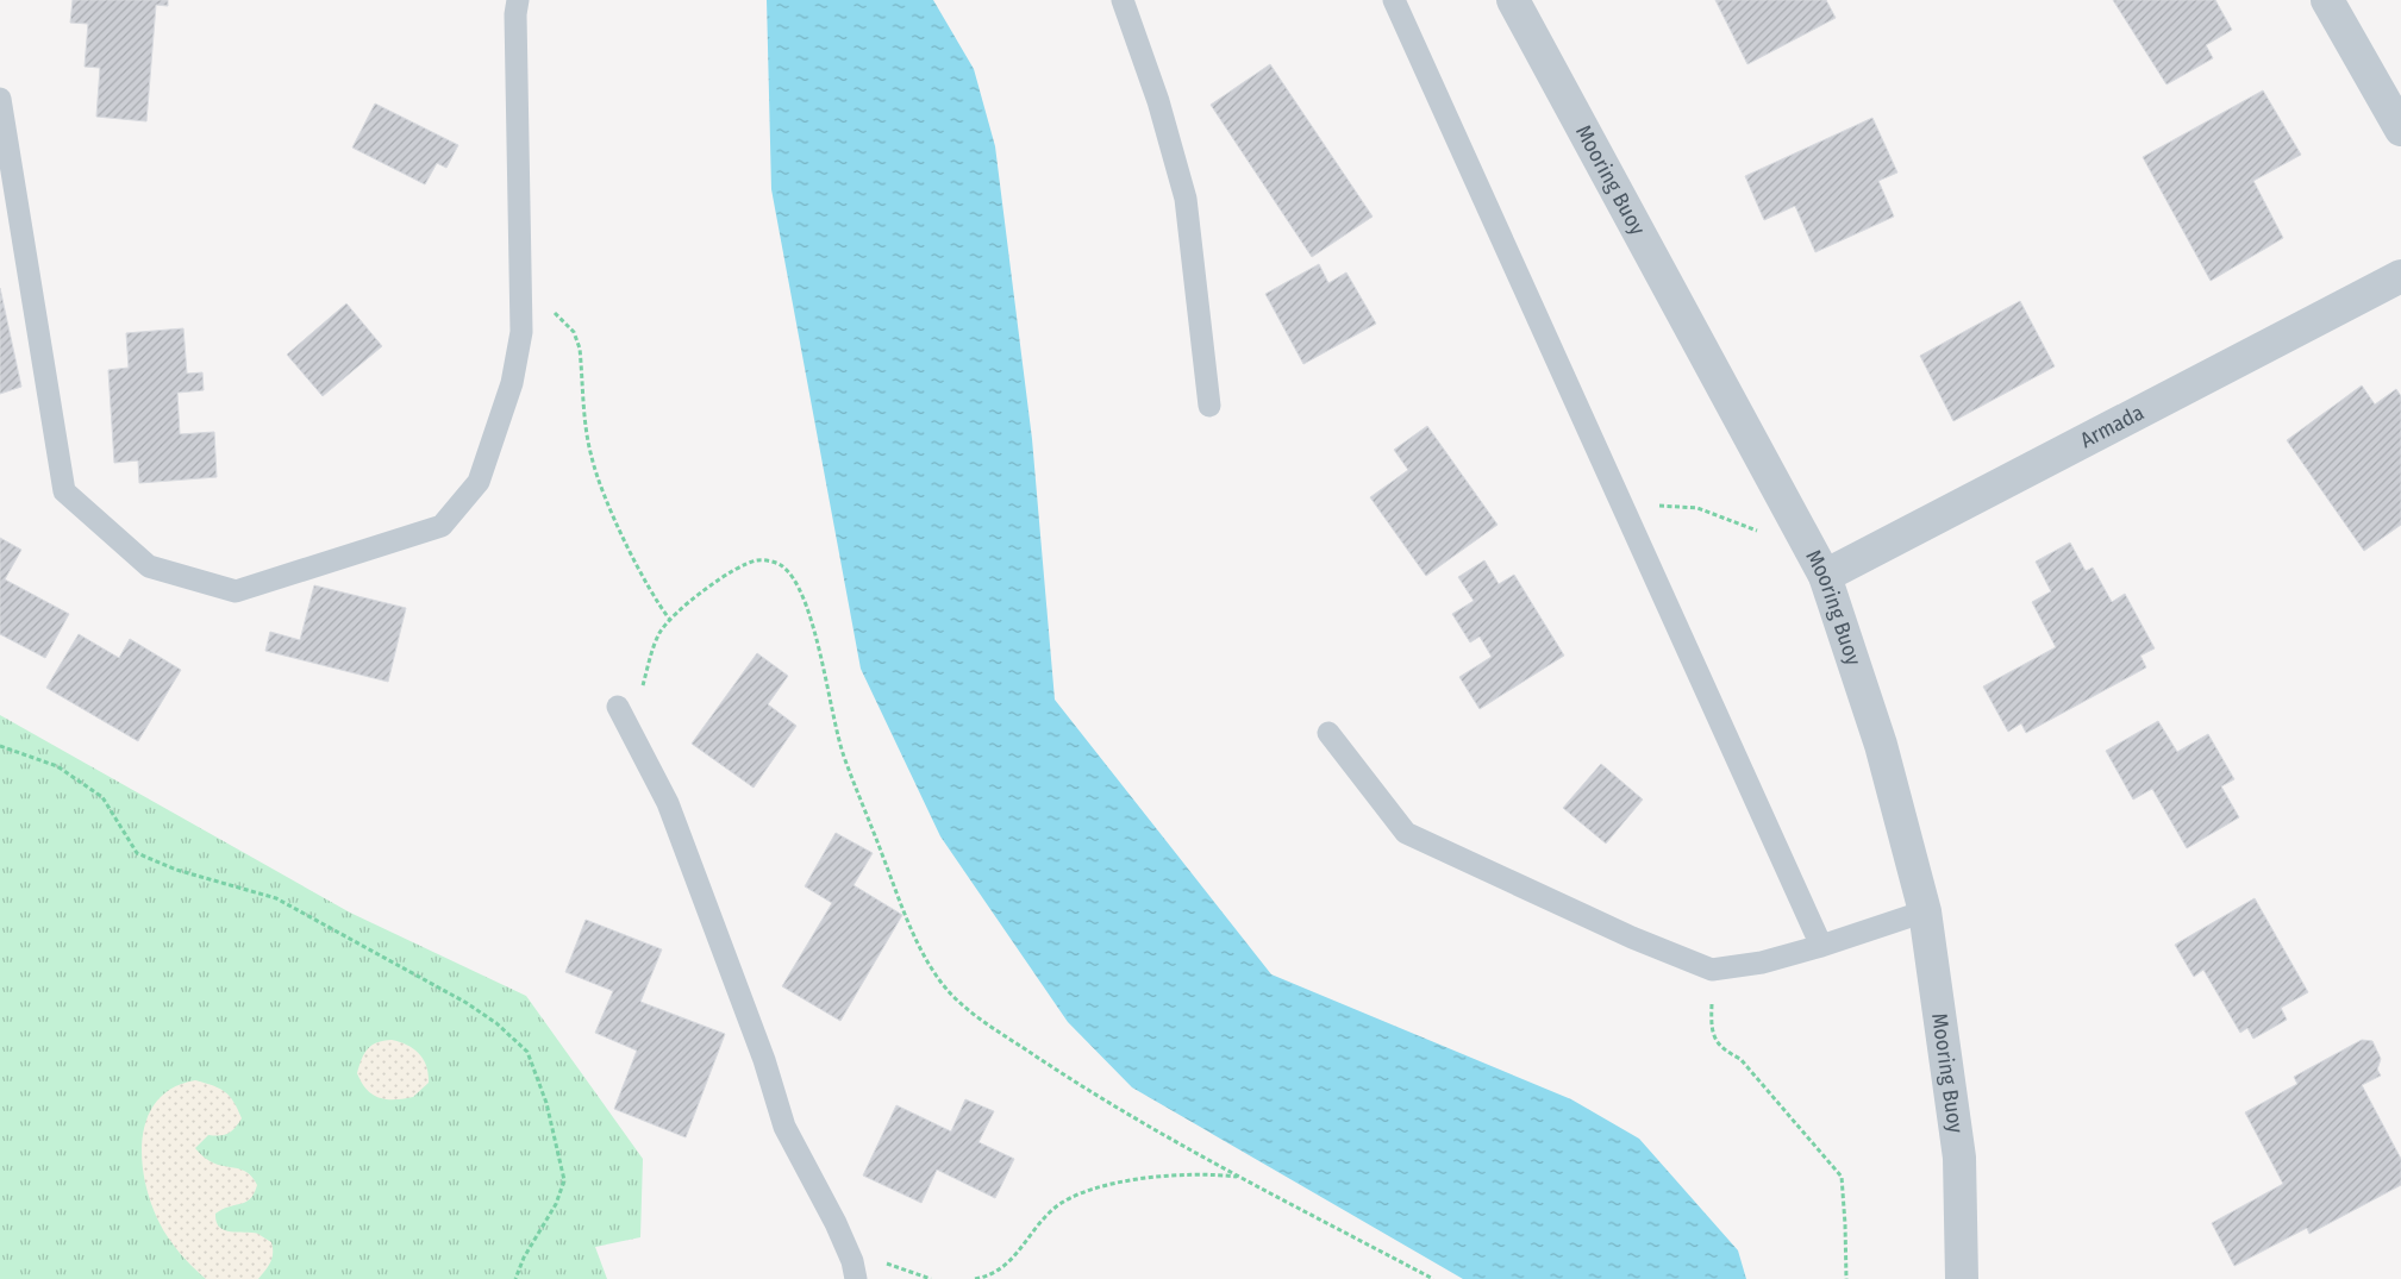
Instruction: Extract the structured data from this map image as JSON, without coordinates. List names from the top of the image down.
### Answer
{
  "streets": {
    "street": ["Mooring Buoy", "Armada"]
  },
  "crossings": [
    ["Mooring Buoy", "Armada"]
  ]
}
